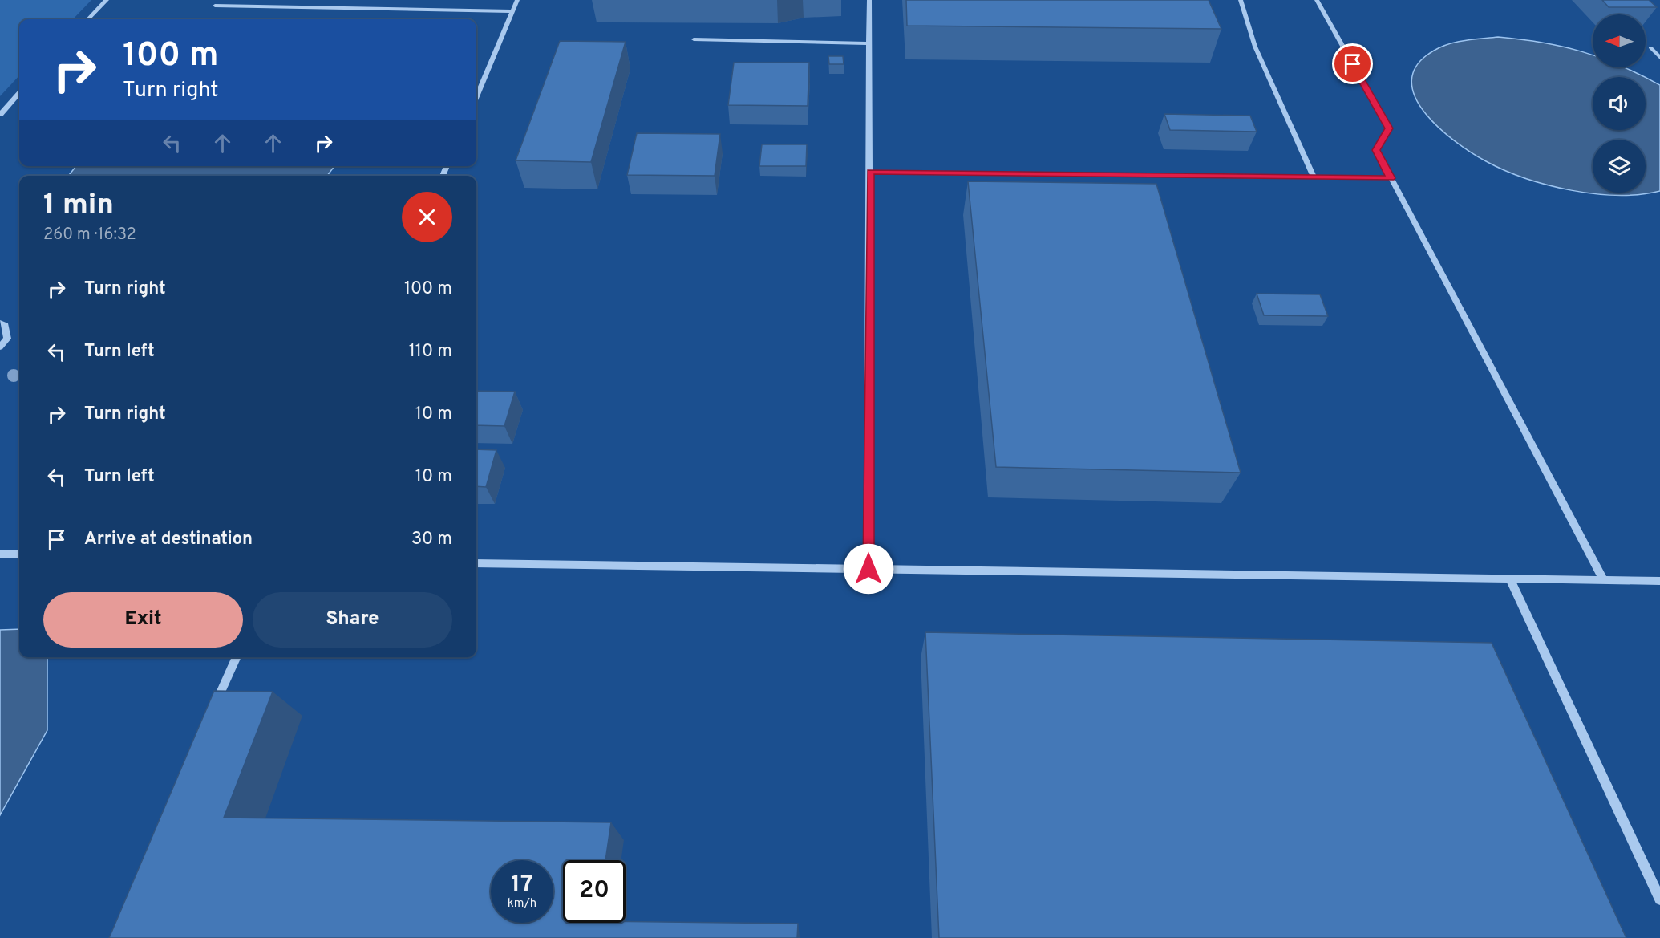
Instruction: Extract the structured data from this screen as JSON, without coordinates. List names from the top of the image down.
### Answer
{
  "north": "left",
  "page": {
    "turn": ["100 m", "Turn right"],
    "heading": ["1 min", "260 m · 16:32"],
    "list": [
      {
        "name": "Turn right",
        "value": "100 m"
      },
      {
        "name": "Turn left",
        "value": "110 m"
      },
      {
        "name": "Turn right",
        "value": "10 m"
      },
      {
        "name": "Turn left",
        "value": "10 m"
      },
      {
        "name": "Arrive at destination",
        "value": "30 m"
      }
    ],
    "buttons": ["Exit", "Share"],
    "speed": "17 km/h",
    "limit": "20"
  }
}
